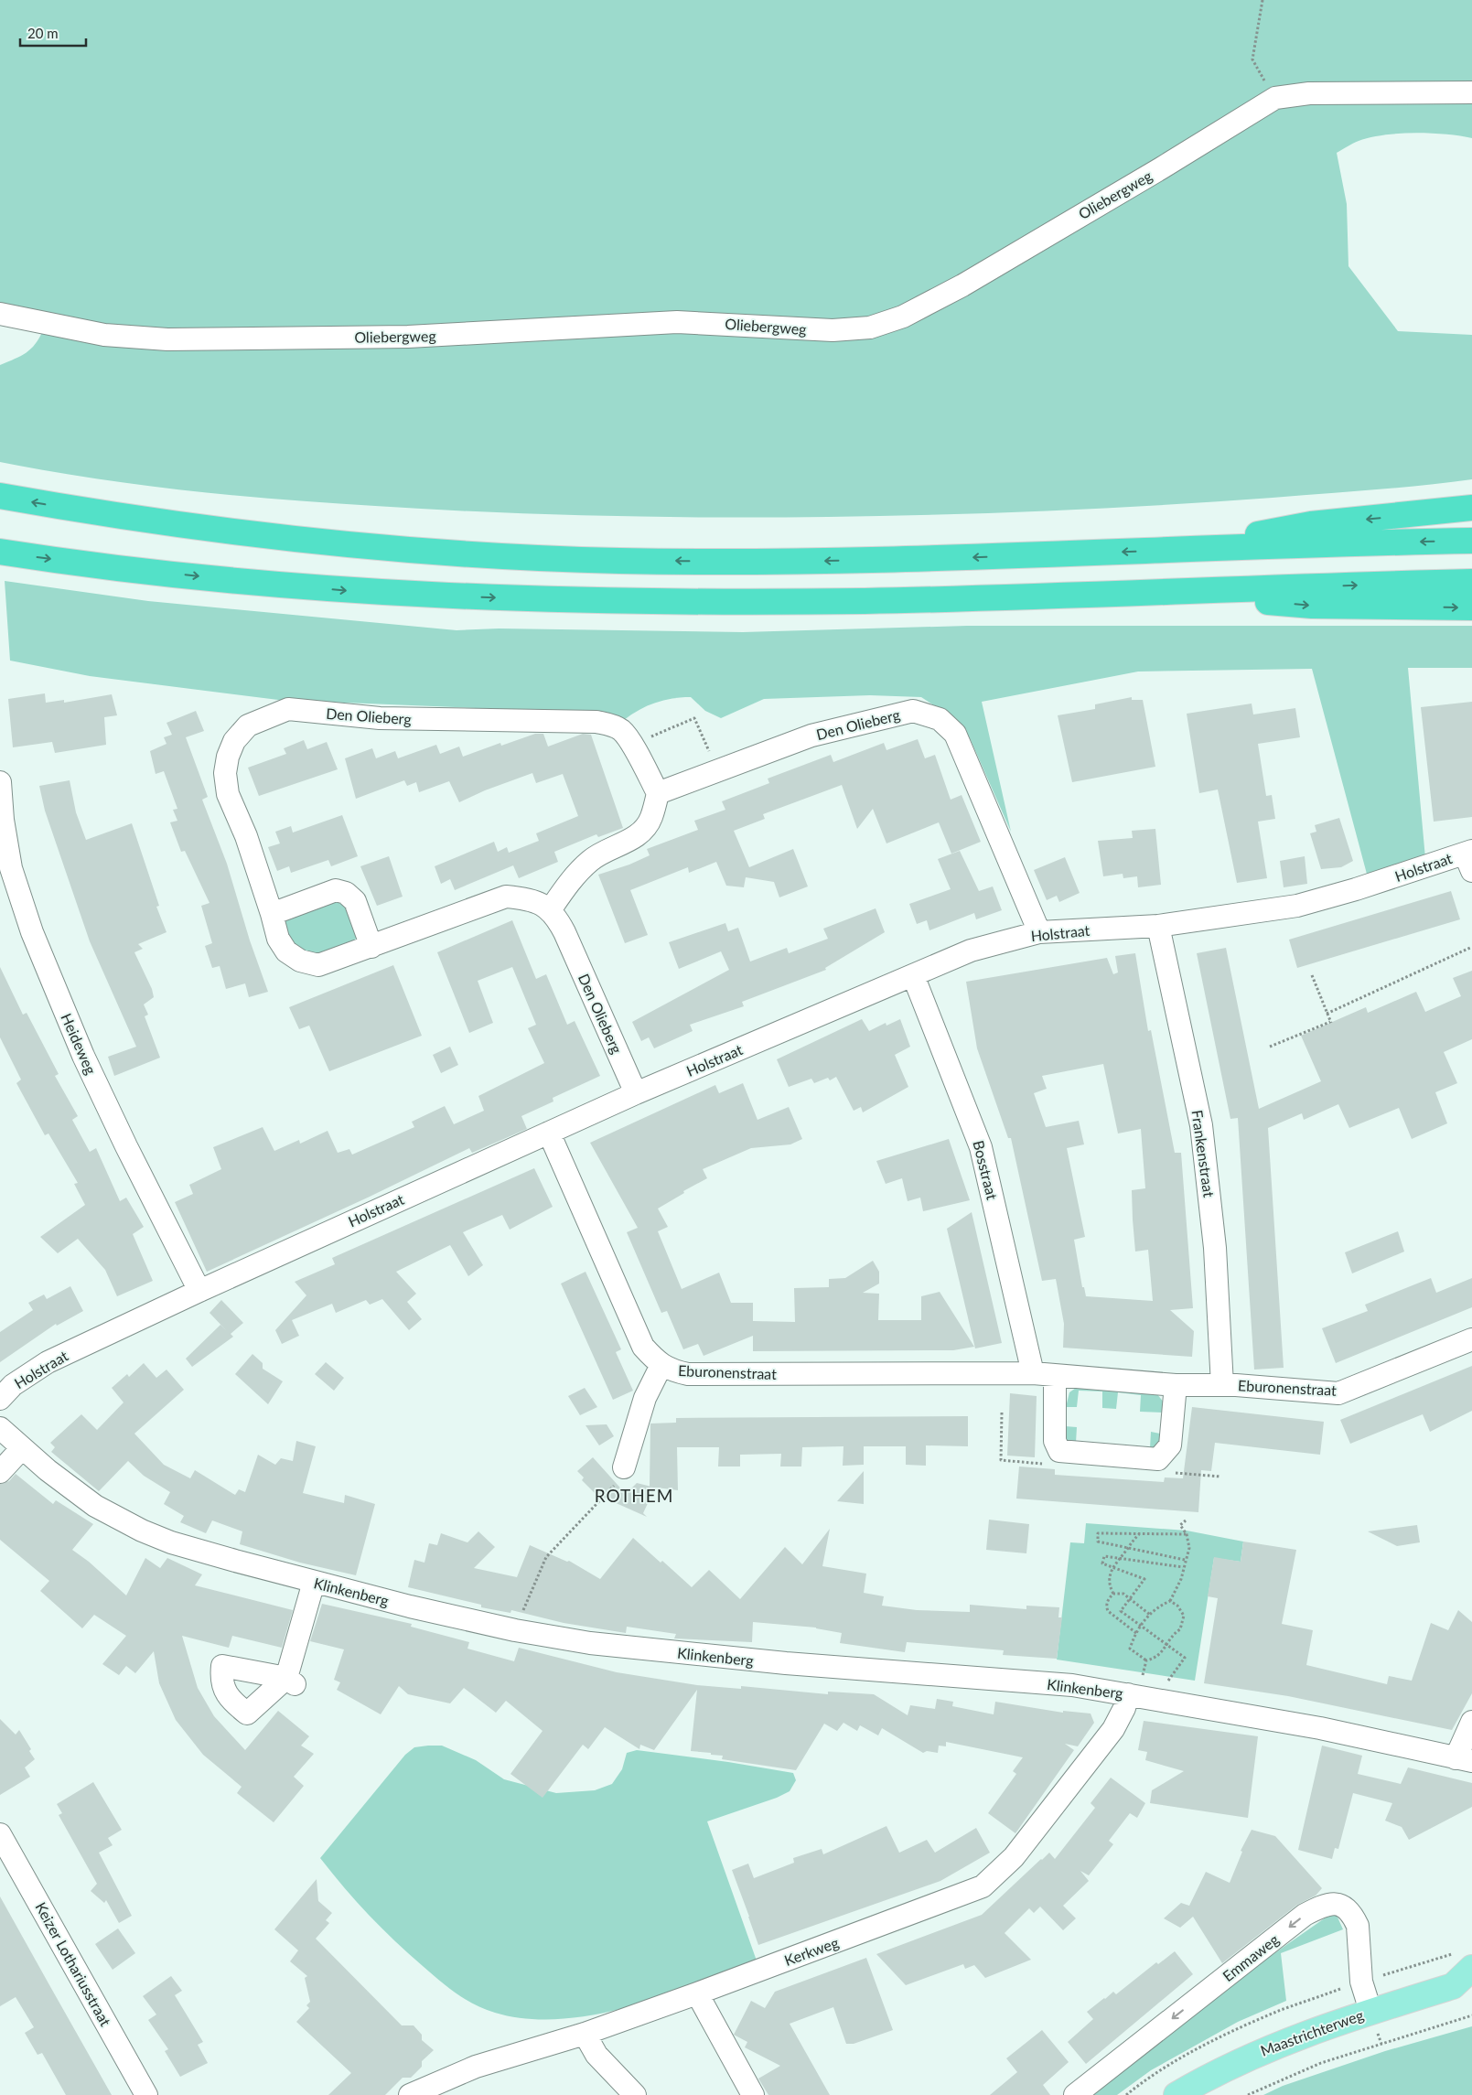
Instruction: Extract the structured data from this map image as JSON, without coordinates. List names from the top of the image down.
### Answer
{
  "streets": {
    "main road": ["Maastrichterweg"],
    "street": [
      "Oliebergweg",
      "Den Olieberg",
      "Holstraat",
      "Heideweg",
      "Frankenstraat",
      "Bosstraat",
      "Eburonenstraat",
      "Klinkenberg",
      "Kerkweg",
      "Emmaweg",
      "Keizer Lothariusstraat"
    ]
  },
  "crossings": [
    ["Den Olieberg", "Holstraat"],
    ["Holstraat", "Heideweg"],
    ["Holstraat", "Frankenstraat"],
    ["Holstraat", "Bosstraat"],
    ["Holstraat", "Eburonenstraat"],
    ["Frankenstraat", "Eburonenstraat"],
    ["Bosstraat", "Eburonenstraat"],
    ["Klinkenberg", "Kerkweg"],
    ["Emmaweg", "Maastrichterweg"]
  ],
  "districts": ["ROTHEM"],
  "scale_bar": "20 m"
}
